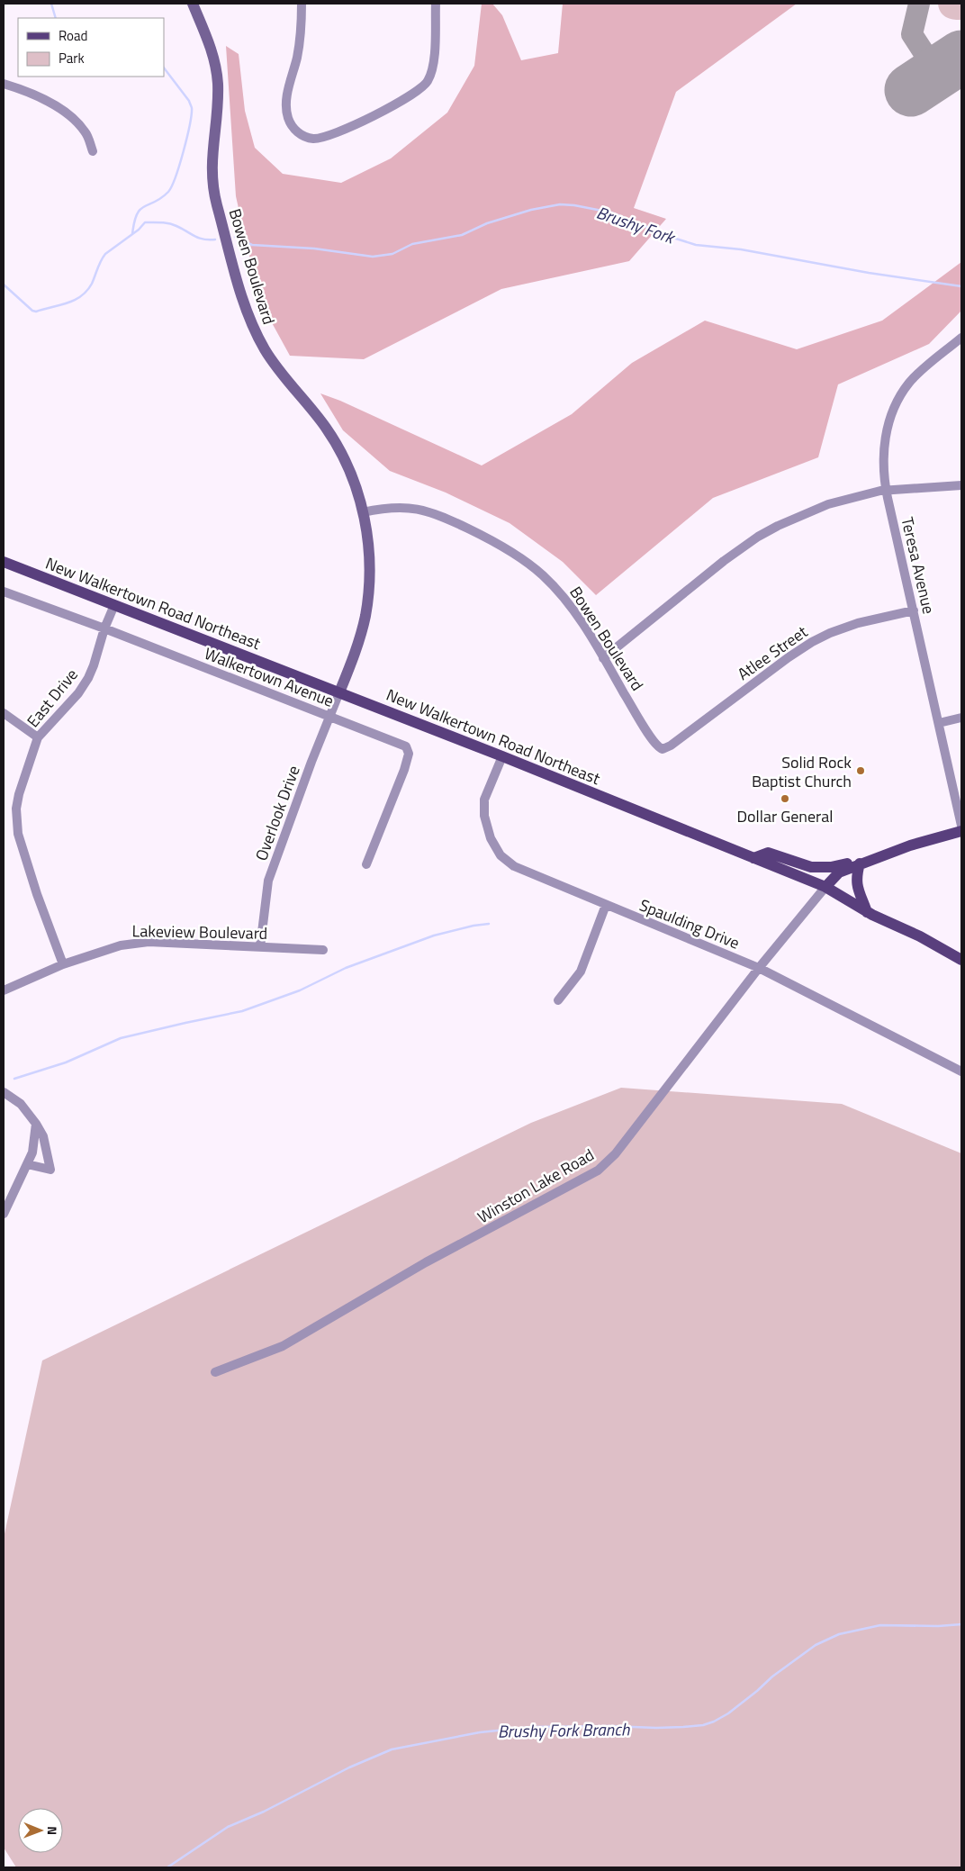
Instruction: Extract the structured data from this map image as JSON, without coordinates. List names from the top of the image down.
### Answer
{
  "streets": {
    "main road": ["New Walkertown Road Northeast"],
    "street": [
      "Bowen Boulevard",
      "Teresa Avenue",
      "Atlee Street",
      "Walkertown Avenue",
      "East Drive",
      "Overlook Drive",
      "Spaulding Drive",
      "Lakeview Boulevard",
      "Winston Lake Road"
    ]
  },
  "crossings": [
    ["Bowen Boulevard", "New Walkertown Road Northeast"],
    ["Bowen Boulevard", "Atlee Street"],
    ["Bowen Boulevard", "Overlook Drive"],
    ["Teresa Avenue", "Atlee Street"],
    ["New Walkertown Road Northeast", "East Drive"],
    ["New Walkertown Road Northeast", "Overlook Drive"],
    ["New Walkertown Road Northeast", "Spaulding Drive"],
    ["New Walkertown Road Northeast", "Winston Lake Road"],
    ["Walkertown Avenue", "East Drive"],
    ["Walkertown Avenue", "Overlook Drive"],
    ["East Drive", "Lakeview Boulevard"],
    ["Overlook Drive", "Lakeview Boulevard"],
    ["Spaulding Drive", "Winston Lake Road"]
  ],
  "water": ["Brushy Fork", "Brushy Fork Branch"],
  "places": ["Solid Rock Baptist Church", "Dollar General"],
  "legend": ["Road", "Park"],
  "north": "right"
}
